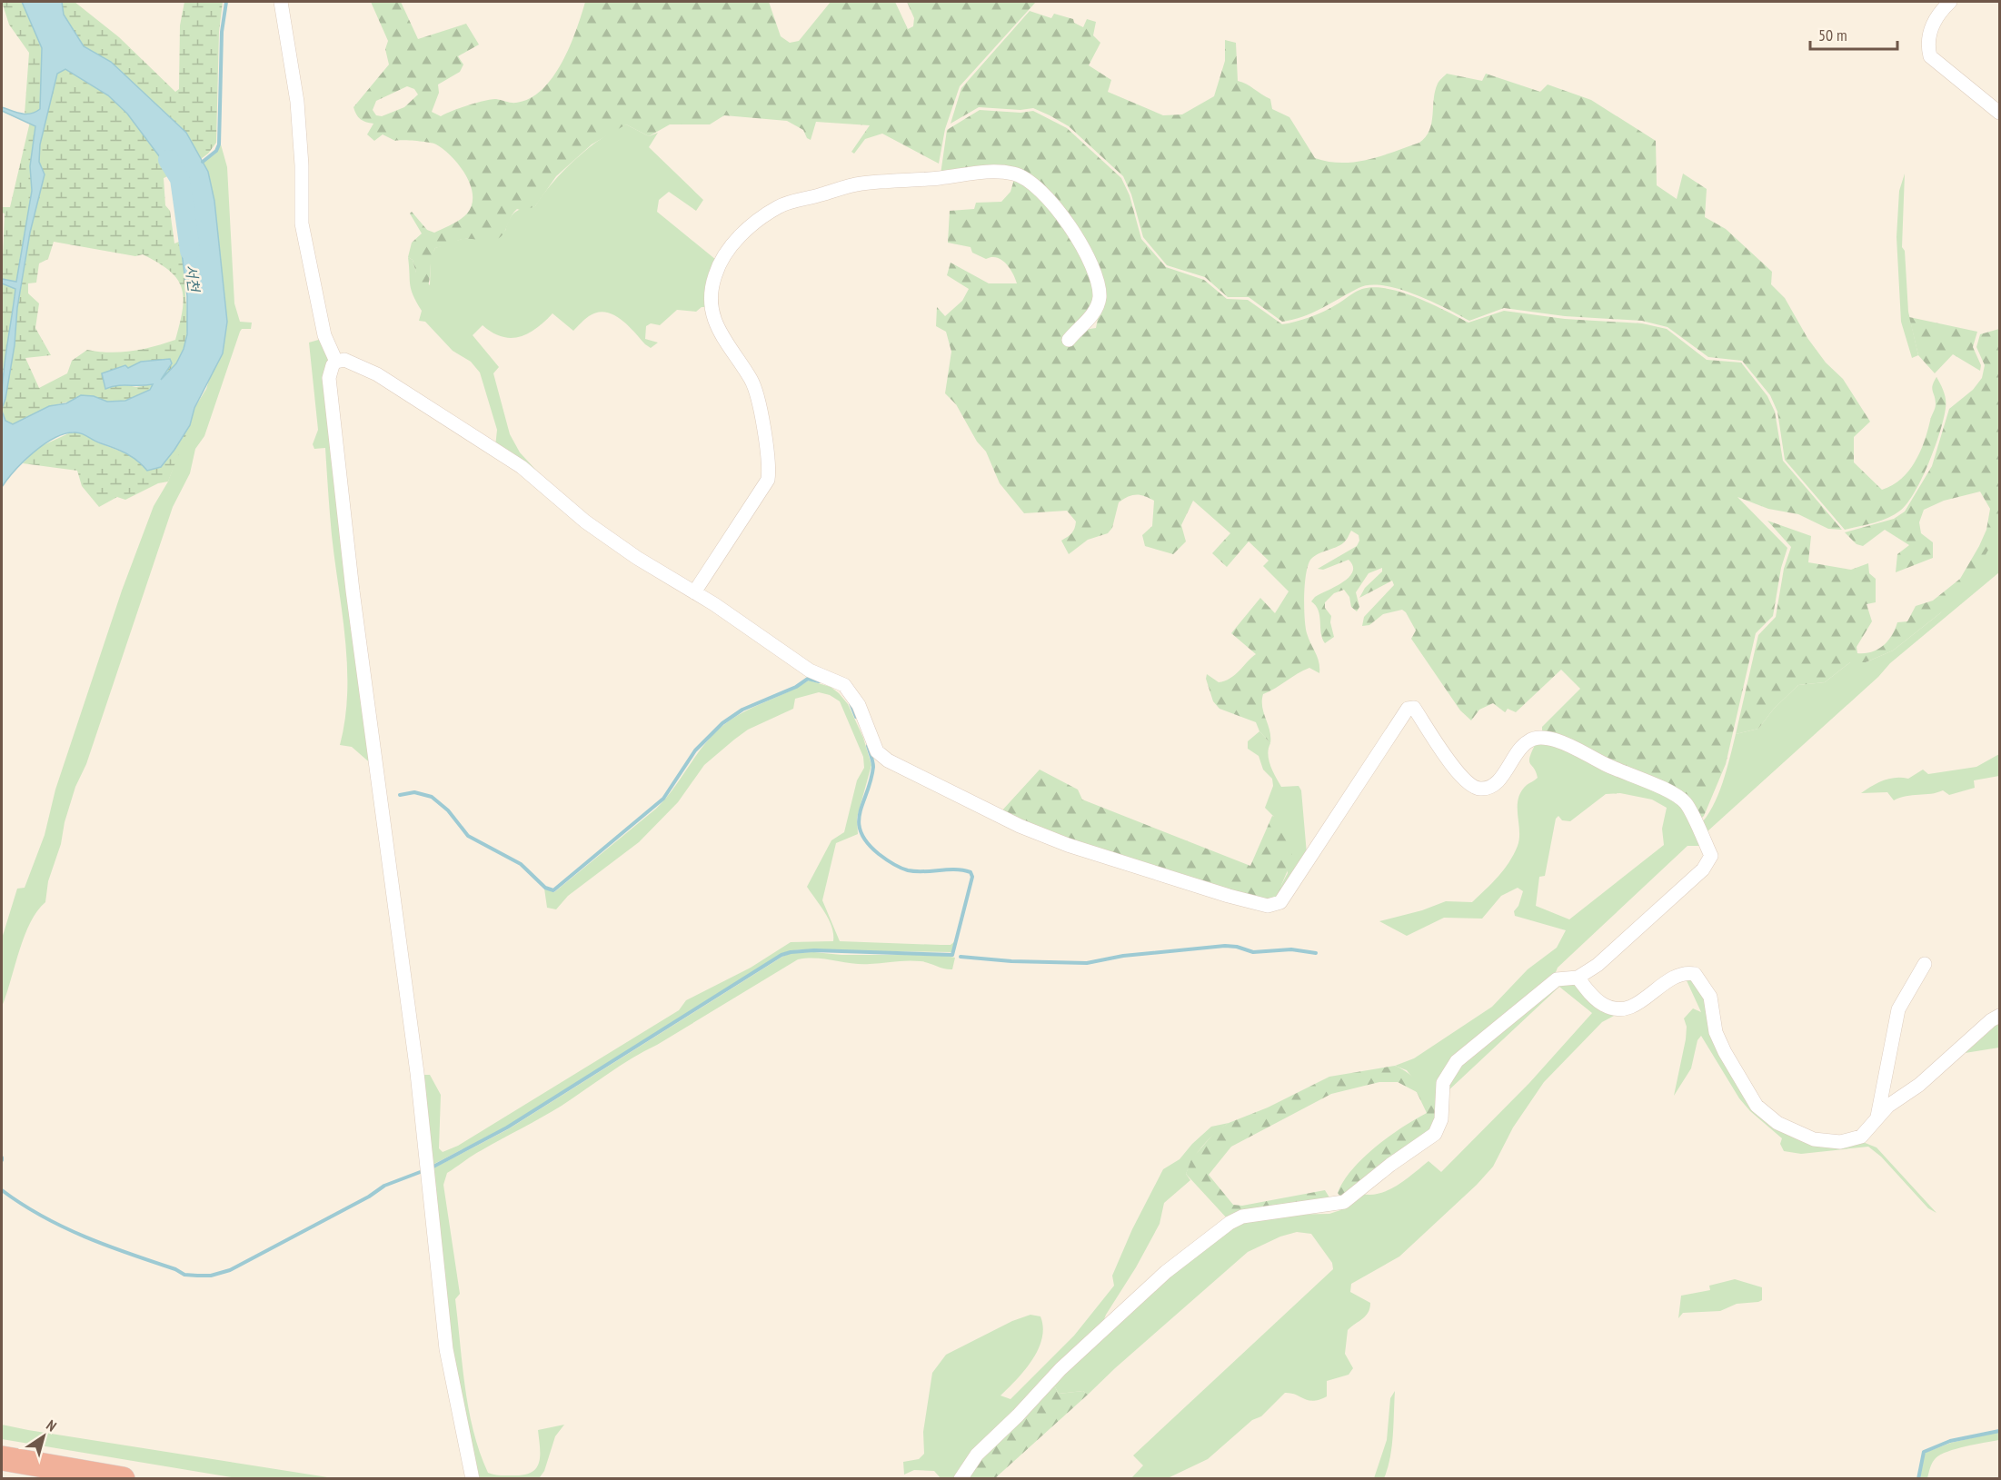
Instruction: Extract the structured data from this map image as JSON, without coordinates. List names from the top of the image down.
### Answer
{
  "water": ["서천"],
  "scale_bar": "50 m",
  "north": "top right"
}
